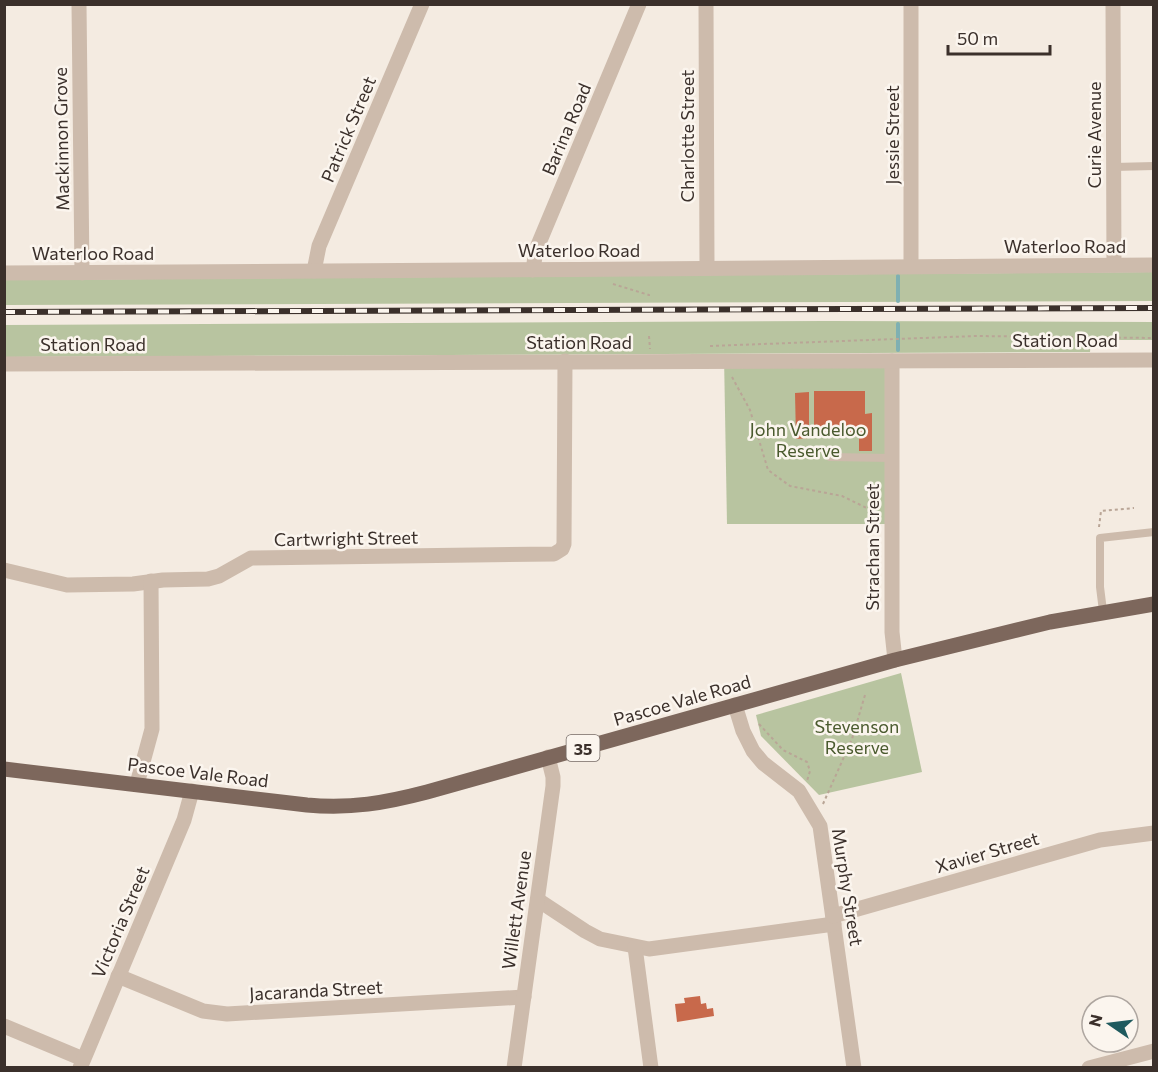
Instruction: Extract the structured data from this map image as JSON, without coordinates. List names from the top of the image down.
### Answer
{
  "streets": {
    "main road": ["Pascoe Vale Road", "35"],
    "street": [
      "Patrick Street",
      "Barina Road",
      "Jessie Street",
      "Curie Avenue",
      "Charlotte Street",
      "Mackinnon Grove",
      "Waterloo Road",
      "Station Road",
      "Cartwright Street",
      "Strachan Street",
      "Xavier Street",
      "Murphy Street",
      "Willett Avenue",
      "Victoria Street",
      "Jacaranda Street"
    ]
  },
  "crossings": [
    ["Patrick Street", "Waterloo Road"],
    ["Barina Road", "Waterloo Road"],
    ["Jessie Street", "Waterloo Road"],
    ["Curie Avenue", "Waterloo Road"],
    ["Charlotte Street", "Waterloo Road"],
    ["Mackinnon Grove", "Waterloo Road"],
    ["Station Road", "Cartwright Street"],
    ["Station Road", "Strachan Street"],
    ["Strachan Street", "Pascoe Vale Road"],
    ["Pascoe Vale Road", "Murphy Street"],
    ["Pascoe Vale Road", "Willett Avenue"],
    ["Pascoe Vale Road", "Victoria Street"],
    ["Xavier Street", "Murphy Street"],
    ["Xavier Street", "Willett Avenue"],
    ["Willett Avenue", "Jacaranda Street"],
    ["Victoria Street", "Jacaranda Street"]
  ],
  "parks": ["John Vandeloo Reserve", "Stevenson Reserve"],
  "scale_bar": "50 m",
  "north": "left"
}
